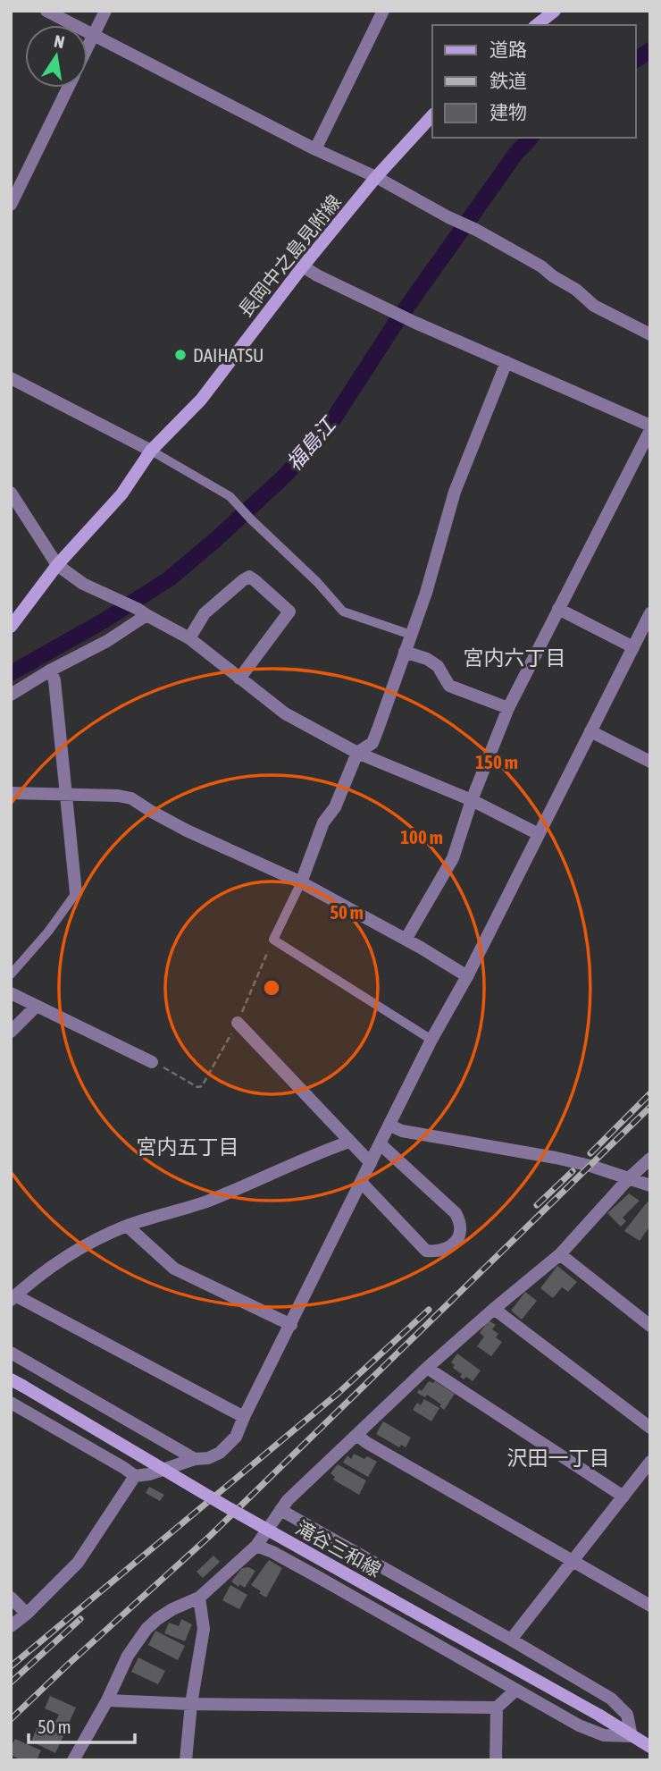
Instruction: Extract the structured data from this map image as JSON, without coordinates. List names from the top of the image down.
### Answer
{
  "streets": {
    "main road": ["長岡中之島見附線", "滝谷三和線"]
  },
  "districts": ["宮内六丁目", "宮内五丁目", "沢田一丁目"],
  "water": ["福島江"],
  "places": ["DAIHATSU"],
  "legend": ["道路", "鉄道", "建物"],
  "scale_bar": "50 m",
  "north": "top",
  "rings": ["150 m", "100 m", "50 m"]
}
